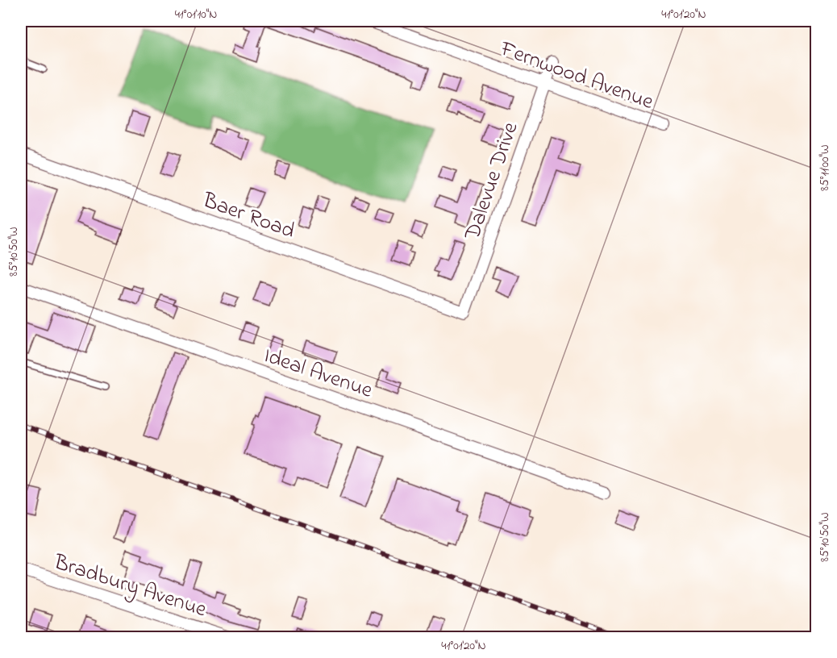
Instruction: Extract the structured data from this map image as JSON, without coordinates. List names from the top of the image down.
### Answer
{
  "streets": {
    "street": [
      "Fernwood Avenue",
      "Dalevue Drive",
      "Baer Road",
      "Ideal Avenue",
      "Bradbury Avenue"
    ]
  },
  "crossings": [
    ["Fernwood Avenue", "Dalevue Drive"],
    ["Dalevue Drive", "Baer Road"]
  ],
  "coordinates": [
    "41°01'10\"N",
    "41°01'20\"N",
    "85°11'00\"W",
    "85°10'50\"W"
  ]
}
